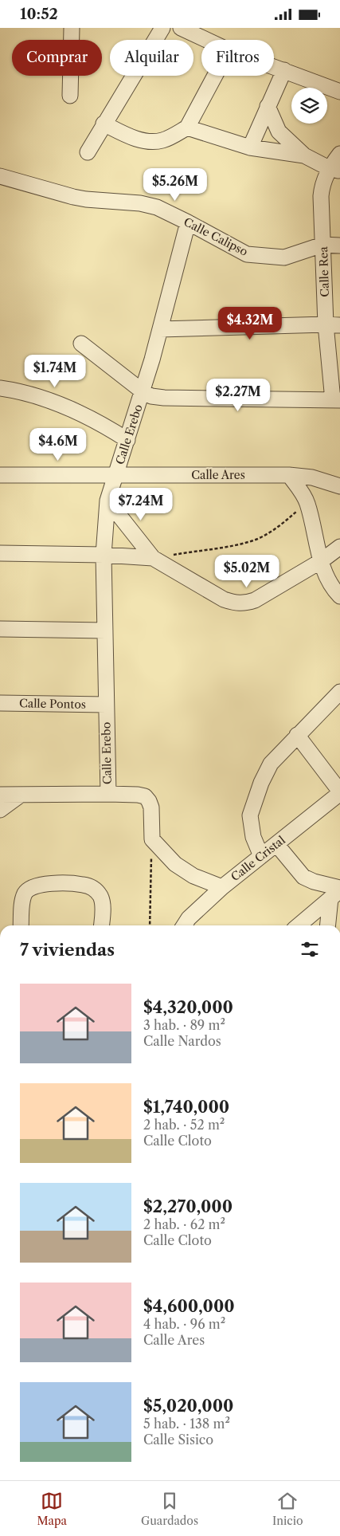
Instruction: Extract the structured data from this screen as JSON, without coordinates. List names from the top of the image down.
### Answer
{
  "streets": {
    "street": [
      "Calle Calipso",
      "Calle Rea",
      "Calle Erebo",
      "Calle Ares",
      "Calle Pontos",
      "Calle Cristal"
    ]
  },
  "crossings": [
    ["Calle Calipso", "Calle Rea"],
    ["Calle Calipso", "Calle Erebo"],
    ["Calle Erebo", "Calle Ares"],
    ["Calle Erebo", "Calle Pontos"]
  ],
  "page": {
    "status": "10:52",
    "chip": ["Comprar", "Alquilar", "Filtros"],
    "price": [
      "$5.26M",
      "$4.32M",
      "$1.74M",
      "$2.27M",
      "$4.6M",
      "$7.24M",
      "$5.02M"
    ],
    "heading": "7 viviendas",
    "list": [
      {
        "name": "$4,320,000",
        "note": "3 hab. · 89 m² · Calle Nardos"
      },
      {
        "name": "$1,740,000",
        "note": "2 hab. · 52 m² · Calle Cloto"
      },
      {
        "name": "$2,270,000",
        "note": "2 hab. · 62 m² · Calle Cloto"
      },
      {
        "name": "$4,600,000",
        "note": "4 hab. · 96 m² · Calle Ares"
      },
      {
        "name": "$5,020,000",
        "note": "5 hab. · 138 m² · Calle Sisico"
      }
    ],
    "tabs": ["Mapa", "Guardados", "Inicio"]
  }
}
